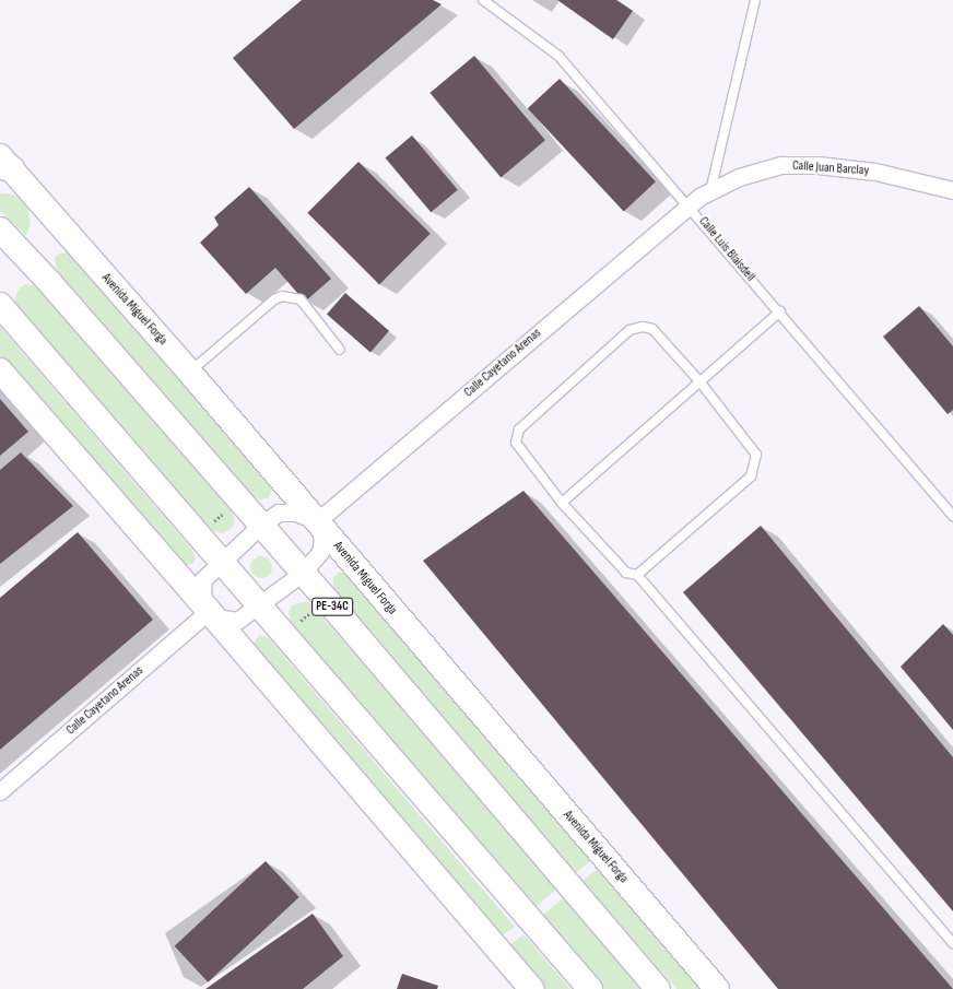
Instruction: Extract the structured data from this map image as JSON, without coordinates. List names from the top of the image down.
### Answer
{
  "streets": {
    "main road": ["Avenida Miguel Forga", "PE-34C"],
    "street": ["Calle Juan Barclay", "Calle Cayetano Arenas"],
    "lane": ["Calle Luis Blaisdell"]
  },
  "crossings": [
    ["Calle Juan Barclay", "Calle Luis Blaisdell"],
    ["Calle Juan Barclay", "Calle Cayetano Arenas"],
    ["Calle Luis Blaisdell", "Calle Cayetano Arenas"],
    ["Avenida Miguel Forga", "Calle Cayetano Arenas"]
  ]
}
